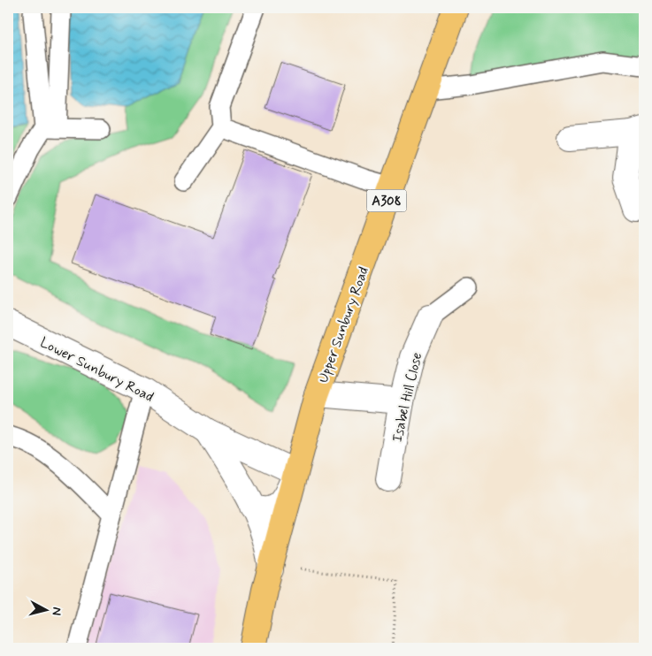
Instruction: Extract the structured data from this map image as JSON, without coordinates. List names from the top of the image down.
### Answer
{
  "streets": {
    "highway": ["A308", "Upper Sunbury Road"],
    "street": ["Lower Sunbury Road", "Isabel Hill Close"]
  },
  "crossings": [
    ["Upper Sunbury Road", "Lower Sunbury Road"]
  ],
  "north": "right"
}
